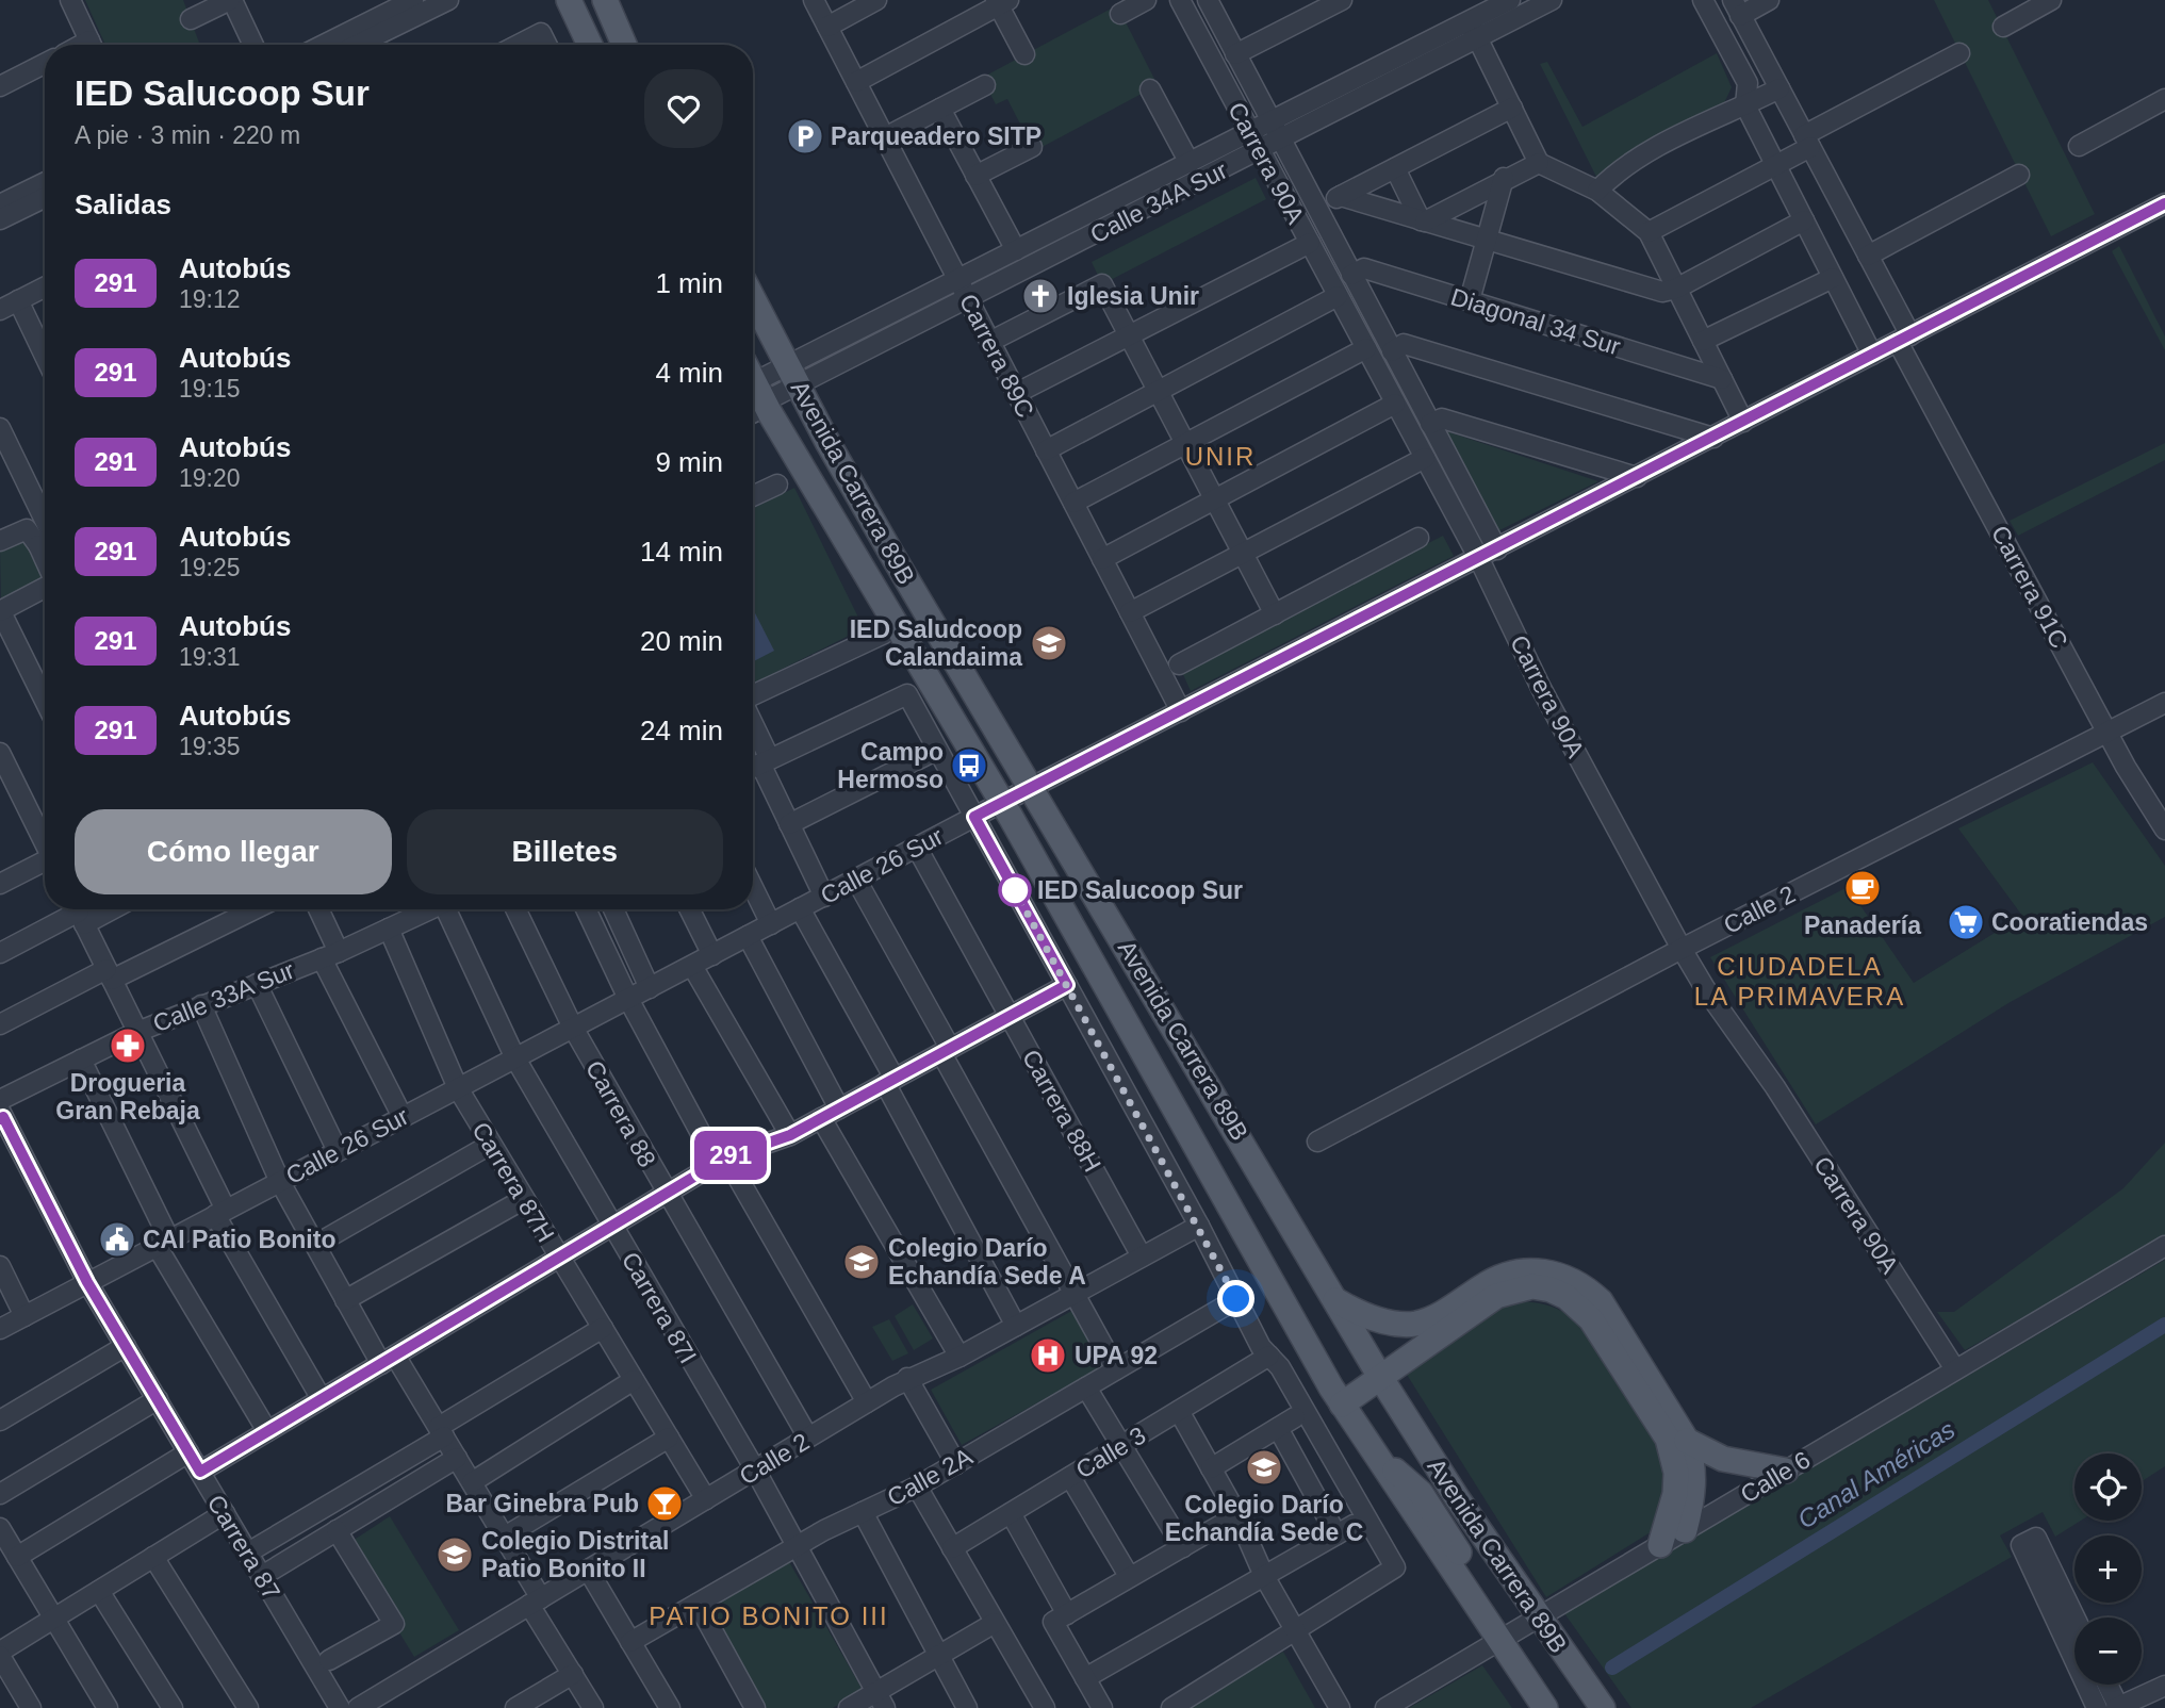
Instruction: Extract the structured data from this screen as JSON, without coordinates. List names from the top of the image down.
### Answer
{
  "streets": {
    "main road": ["Avenida Carrera 89B"],
    "street": [
      "Carrera 90A",
      "Calle 34A Sur",
      "Diagonal 34 Sur",
      "Carrera 89C",
      "Carrera 91C",
      "Calle 26 Sur",
      "Calle 2",
      "Calle 33A Sur",
      "Carrera 88H",
      "Carrera 88",
      "Carrera 87H",
      "Carrera 87I",
      "Calle 3",
      "Calle 2A",
      "Calle 6",
      "Carrera 87"
    ]
  },
  "crossings": [
    ["Carrera 90A", "Calle 34A Sur"],
    ["Carrera 90A", "Diagonal 34 Sur"],
    ["Carrera 90A", "Calle 26 Sur"],
    ["Carrera 90A", "Calle 2"],
    ["Carrera 90A", "Calle 6"],
    ["Calle 34A Sur", "Carrera 89C"],
    ["Calle 34A Sur", "Avenida Carrera 89B"],
    ["Carrera 89C", "Calle 26 Sur"],
    ["Avenida Carrera 89B", "Calle 26 Sur"],
    ["Avenida Carrera 89B", "Calle 6"],
    ["Carrera 91C", "Calle 26 Sur"],
    ["Carrera 91C", "Calle 2"],
    ["Calle 26 Sur", "Carrera 88H"],
    ["Calle 26 Sur", "Carrera 88"],
    ["Calle 26 Sur", "Carrera 87H"],
    ["Calle 26 Sur", "Carrera 87I"],
    ["Calle 26 Sur", "Carrera 87"],
    ["Calle 2", "Carrera 88H"],
    ["Calle 2", "Carrera 88"],
    ["Calle 2", "Carrera 87H"],
    ["Calle 2", "Carrera 87I"],
    ["Calle 33A Sur", "Carrera 87H"],
    ["Calle 33A Sur", "Carrera 87"],
    ["Carrera 87I", "Calle 2A"]
  ],
  "districts": ["UNIR", "CIUDADELA LA PRIMAVERA", "PATIO BONITO III"],
  "water": ["Canal Américas"],
  "places": {
    "parking": ["Parqueadero SITP"],
    "church": ["Iglesia Unir"],
    "school or university": [
      "IED Saludcoop Calandaima",
      "Colegio Darío Echandía Sede A",
      "Colegio Darío Echandía Sede C",
      "Colegio Distrital Patio Bonito II"
    ],
    "bus stop": ["Campo Hermoso"],
    "cafe": ["Panadería"],
    "other": ["IED Salucoop Sur"],
    "supermarket": ["Cooratiendas"],
    "pharmacy": ["Drogueria Gran Rebaja"],
    "public building": ["CAI Patio Bonito"],
    "hospital": ["UPA 92"],
    "bar": ["Bar Ginebra Pub"]
  },
  "lines": ["bus line 291"],
  "page": {
    "on_map": "291",
    "heading": [
      ["IED Salucoop Sur", "A pie · 3 min · 220 m"],
      "Salidas"
    ],
    "list": [
      {
        "mark": "291",
        "name": "Autobús",
        "note": "19:12",
        "value": "1 min"
      },
      {
        "mark": "291",
        "name": "Autobús",
        "note": "19:15",
        "value": "4 min"
      },
      {
        "mark": "291",
        "name": "Autobús",
        "note": "19:20",
        "value": "9 min"
      },
      {
        "mark": "291",
        "name": "Autobús",
        "note": "19:25",
        "value": "14 min"
      },
      {
        "mark": "291",
        "name": "Autobús",
        "note": "19:31",
        "value": "20 min"
      },
      {
        "mark": "291",
        "name": "Autobús",
        "note": "19:35",
        "value": "24 min"
      }
    ],
    "buttons": ["Cómo llegar", "Billetes"],
    "map_buttons": ["+", "−"]
  }
}
